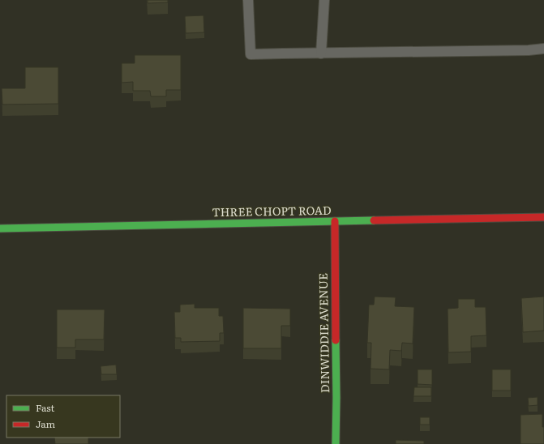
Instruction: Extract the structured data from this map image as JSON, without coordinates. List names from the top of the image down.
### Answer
{
  "streets": {
    "main road": ["THREE CHOPT ROAD", "DINWIDDIE AVENUE"]
  },
  "crossings": [
    ["THREE CHOPT ROAD", "DINWIDDIE AVENUE"]
  ],
  "legend": ["Fast", "Jam"]
}
